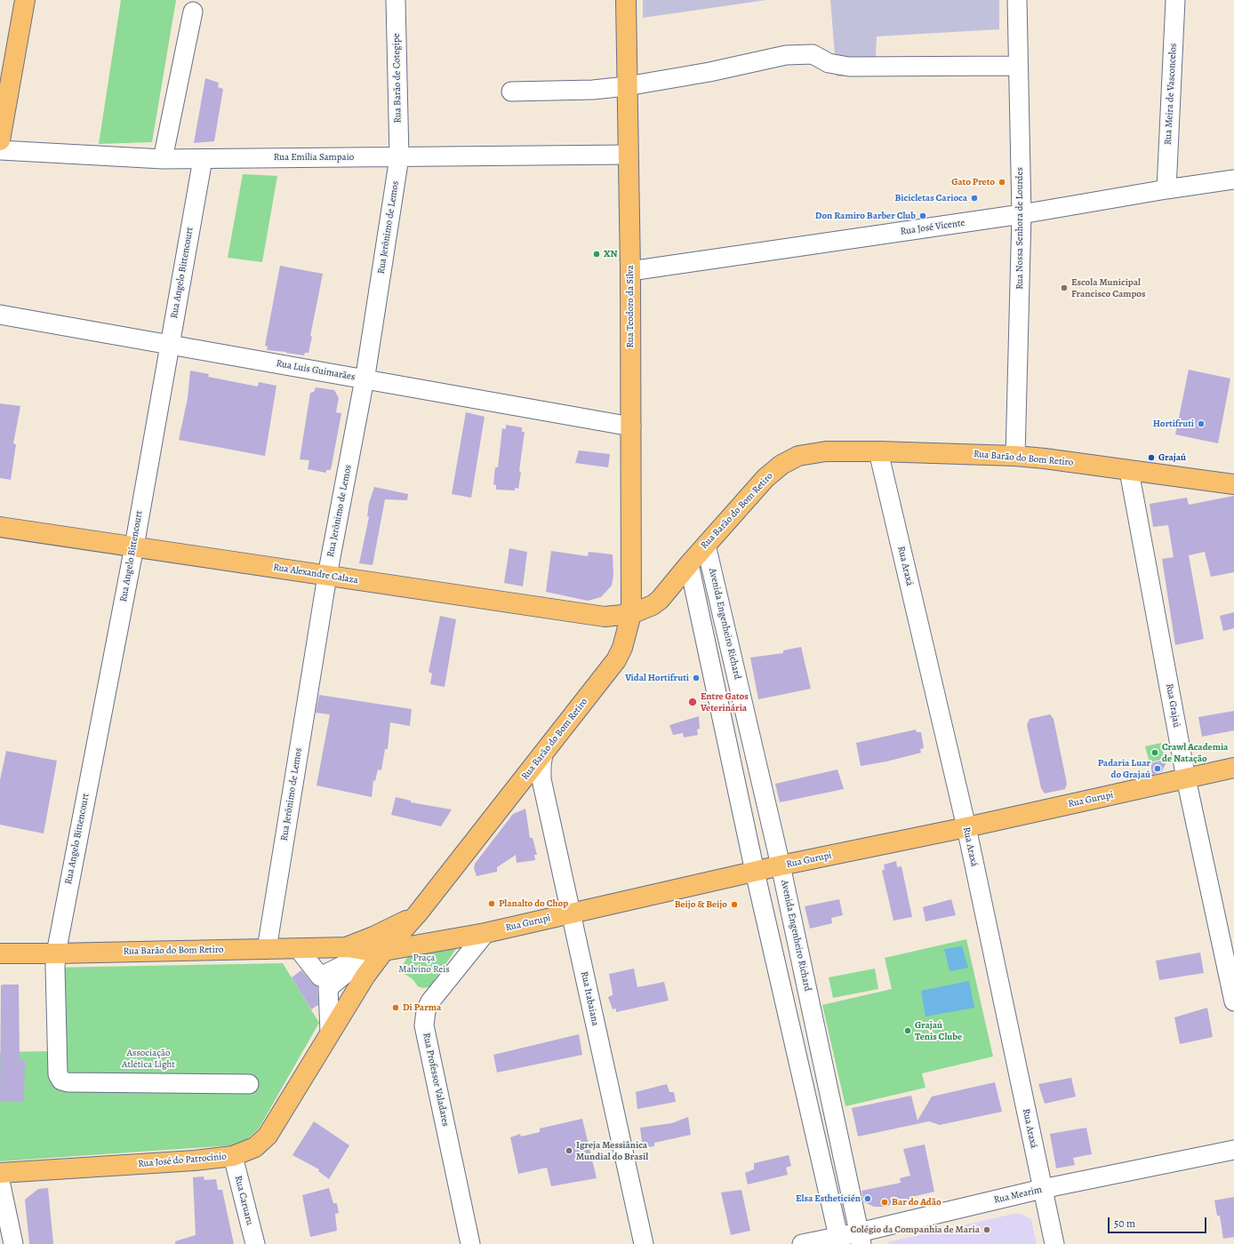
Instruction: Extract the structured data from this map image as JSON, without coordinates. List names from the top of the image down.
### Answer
{
  "streets": {
    "main road": [
      "Rua Teodoro da Silva",
      "Rua Barão do Bom Retiro",
      "Rua Alexandre Calaza",
      "Rua Gurupi",
      "Rua José do Patrocínio"
    ],
    "street": [
      "Rua Barão de Cotegipe",
      "Rua Meira de Vasconcelos",
      "Rua Emília Sampaio",
      "Rua Jerônimo de Lemos",
      "Rua José Vicente",
      "Rua Nossa Senhora de Lourdes",
      "Rua Angelo Bittencourt",
      "Rua Luis Guimarães",
      "Rua Araxá",
      "Avenida Engenheiro Richard",
      "Rua Grajaú",
      "Rua Itabaiana",
      "Rua Professor Valadares",
      "Rua Mearim",
      "Rua Caruaru"
    ]
  },
  "crossings": [
    ["Rua Barão de Cotegipe", "Rua Emília Sampaio"],
    ["Rua Barão de Cotegipe", "Rua Jerônimo de Lemos"],
    ["Rua Meira de Vasconcelos", "Rua José Vicente"],
    ["Rua Emília Sampaio", "Rua Jerônimo de Lemos"],
    ["Rua Emília Sampaio", "Rua Angelo Bittencourt"],
    ["Rua Emília Sampaio", "Rua Teodoro da Silva"],
    ["Rua Jerônimo de Lemos", "Rua Luis Guimarães"],
    ["Rua Jerônimo de Lemos", "Rua Barão do Bom Retiro"],
    ["Rua Jerônimo de Lemos", "Rua Alexandre Calaza"],
    ["Rua José Vicente", "Rua Nossa Senhora de Lourdes"],
    ["Rua José Vicente", "Rua Teodoro da Silva"],
    ["Rua Nossa Senhora de Lourdes", "Rua Barão do Bom Retiro"],
    ["Rua Angelo Bittencourt", "Rua Luis Guimarães"],
    ["Rua Angelo Bittencourt", "Rua Barão do Bom Retiro"],
    ["Rua Angelo Bittencourt", "Rua Alexandre Calaza"],
    ["Rua Teodoro da Silva", "Rua Luis Guimarães"],
    ["Rua Teodoro da Silva", "Rua Barão do Bom Retiro"],
    ["Rua Teodoro da Silva", "Rua Alexandre Calaza"],
    ["Rua Barão do Bom Retiro", "Rua Araxá"],
    ["Rua Barão do Bom Retiro", "Rua Alexandre Calaza"],
    ["Rua Barão do Bom Retiro", "Avenida Engenheiro Richard"],
    ["Rua Barão do Bom Retiro", "Rua Grajaú"],
    ["Rua Barão do Bom Retiro", "Rua Gurupi"],
    ["Rua Barão do Bom Retiro", "Rua Itabaiana"],
    ["Rua Barão do Bom Retiro", "Rua José do Patrocínio"],
    ["Rua Araxá", "Rua Gurupi"],
    ["Rua Araxá", "Rua Mearim"],
    ["Avenida Engenheiro Richard", "Rua Gurupi"],
    ["Avenida Engenheiro Richard", "Rua Mearim"],
    ["Rua Grajaú", "Rua Gurupi"],
    ["Rua Gurupi", "Rua Itabaiana"],
    ["Rua Gurupi", "Rua Professor Valadares"],
    ["Rua Gurupi", "Rua José do Patrocínio"],
    ["Rua José do Patrocínio", "Rua Caruaru"]
  ],
  "parks": ["Praça Malvino Reis", "Associação Atlética Light"],
  "places": [
    "Gato Preto",
    "Bicicletas Carioca",
    "Don Ramiro Barber Club",
    "XN",
    "Escola Municipal Francisco Campos",
    "Hortifruti",
    "Grajaú",
    "Vidal Hortifruti",
    "Entre Gatos Veterinária",
    "Crawl Academia de Natação",
    "Padaria Luar do Grajaú",
    "Planalto do Chop",
    "Beijo & Beijo",
    "Di Parma",
    "Grajaú Tenis Clube",
    "Igreja Messiânica Mundial do Brasil",
    "Elsa Estheticién",
    "Bar do Adão",
    "Colégio da Companhia de Maria"
  ],
  "scale_bar": "50 m"
}
